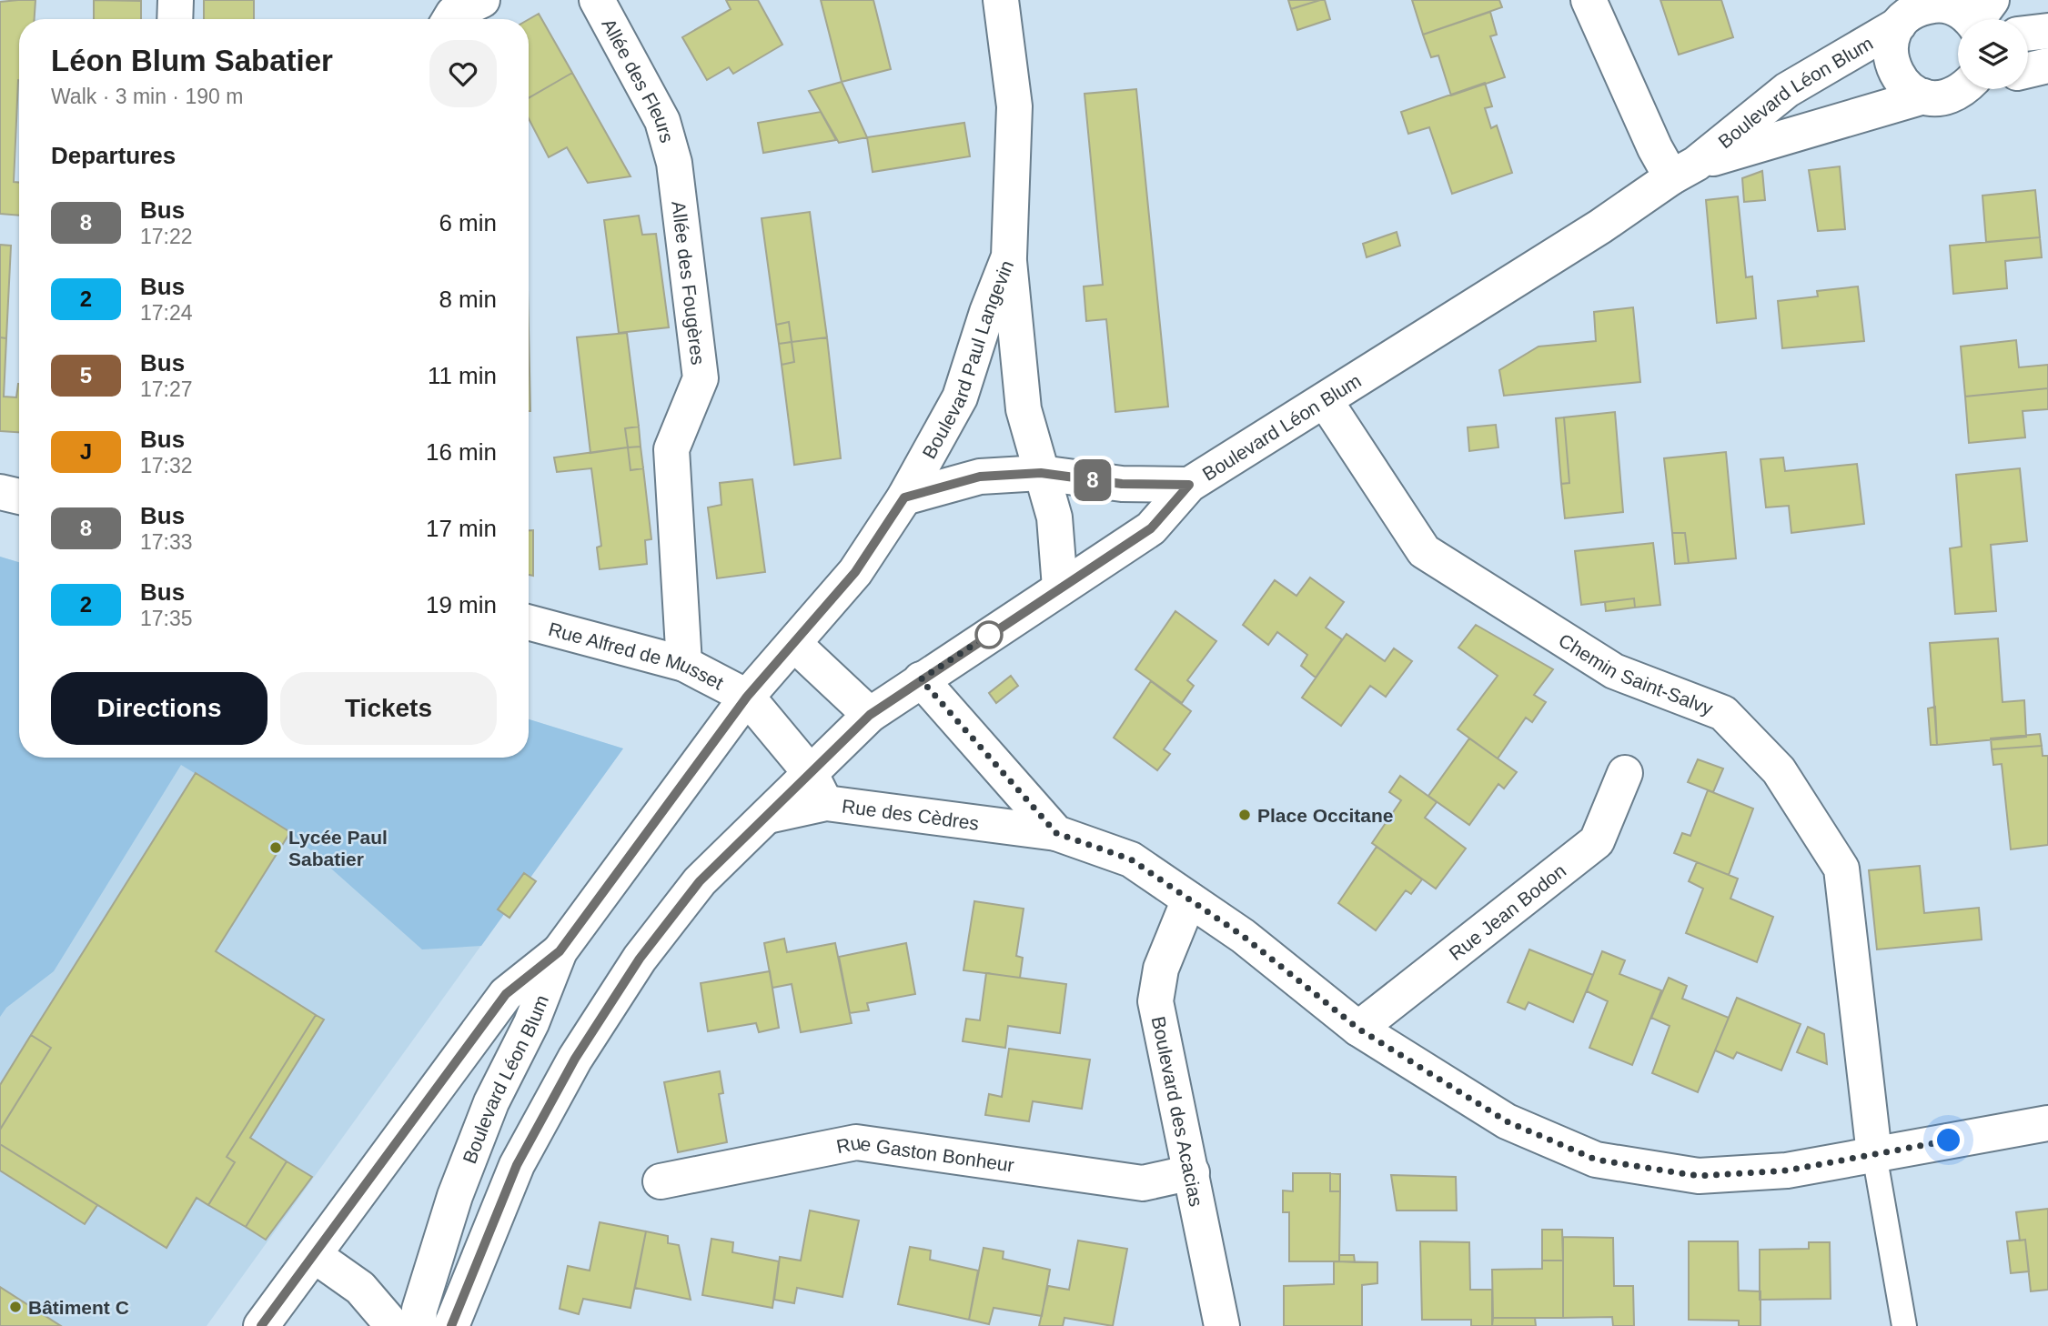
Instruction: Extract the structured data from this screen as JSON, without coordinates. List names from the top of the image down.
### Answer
{
  "streets": {
    "street": [
      "Allée des Fleurs",
      "Boulevard Léon Blum",
      "Allée des Fougères",
      "Boulevard Paul Langevin",
      "Rue Alfred de Musset",
      "Chemin Saint-Salvy",
      "Rue des Cèdres",
      "Rue Jean Bodon",
      "Boulevard des Acacias",
      "Rue Gaston Bonheur"
    ]
  },
  "crossings": [
    ["Allée des Fleurs", "Allée des Fougères"],
    ["Boulevard Léon Blum", "Boulevard Paul Langevin"],
    ["Boulevard Léon Blum", "Rue Alfred de Musset"],
    ["Boulevard Léon Blum", "Chemin Saint-Salvy"],
    ["Boulevard Léon Blum", "Rue des Cèdres"],
    ["Allée des Fougères", "Rue Alfred de Musset"],
    ["Boulevard Paul Langevin", "Rue Alfred de Musset"],
    ["Chemin Saint-Salvy", "Rue des Cèdres"],
    ["Rue des Cèdres", "Rue Jean Bodon"],
    ["Rue des Cèdres", "Boulevard des Acacias"],
    ["Boulevard des Acacias", "Rue Gaston Bonheur"]
  ],
  "places": ["Place Occitane", "Lycée Paul Sabatier", "Bâtiment C"],
  "lines": ["bus line 8"],
  "page": {
    "on_map": "8",
    "heading": [
      ["Léon Blum Sabatier", "Walk · 3 min · 190 m"],
      "Departures"
    ],
    "list": [
      {
        "mark": "8",
        "name": "Bus",
        "note": "17:22",
        "value": "6 min"
      },
      {
        "mark": "2",
        "name": "Bus",
        "note": "17:24",
        "value": "8 min"
      },
      {
        "mark": "5",
        "name": "Bus",
        "note": "17:27",
        "value": "11 min"
      },
      {
        "mark": "J",
        "name": "Bus",
        "note": "17:32",
        "value": "16 min"
      },
      {
        "mark": "8",
        "name": "Bus",
        "note": "17:33",
        "value": "17 min"
      },
      {
        "mark": "2",
        "name": "Bus",
        "note": "17:35",
        "value": "19 min"
      }
    ],
    "buttons": ["Directions", "Tickets"]
  }
}
